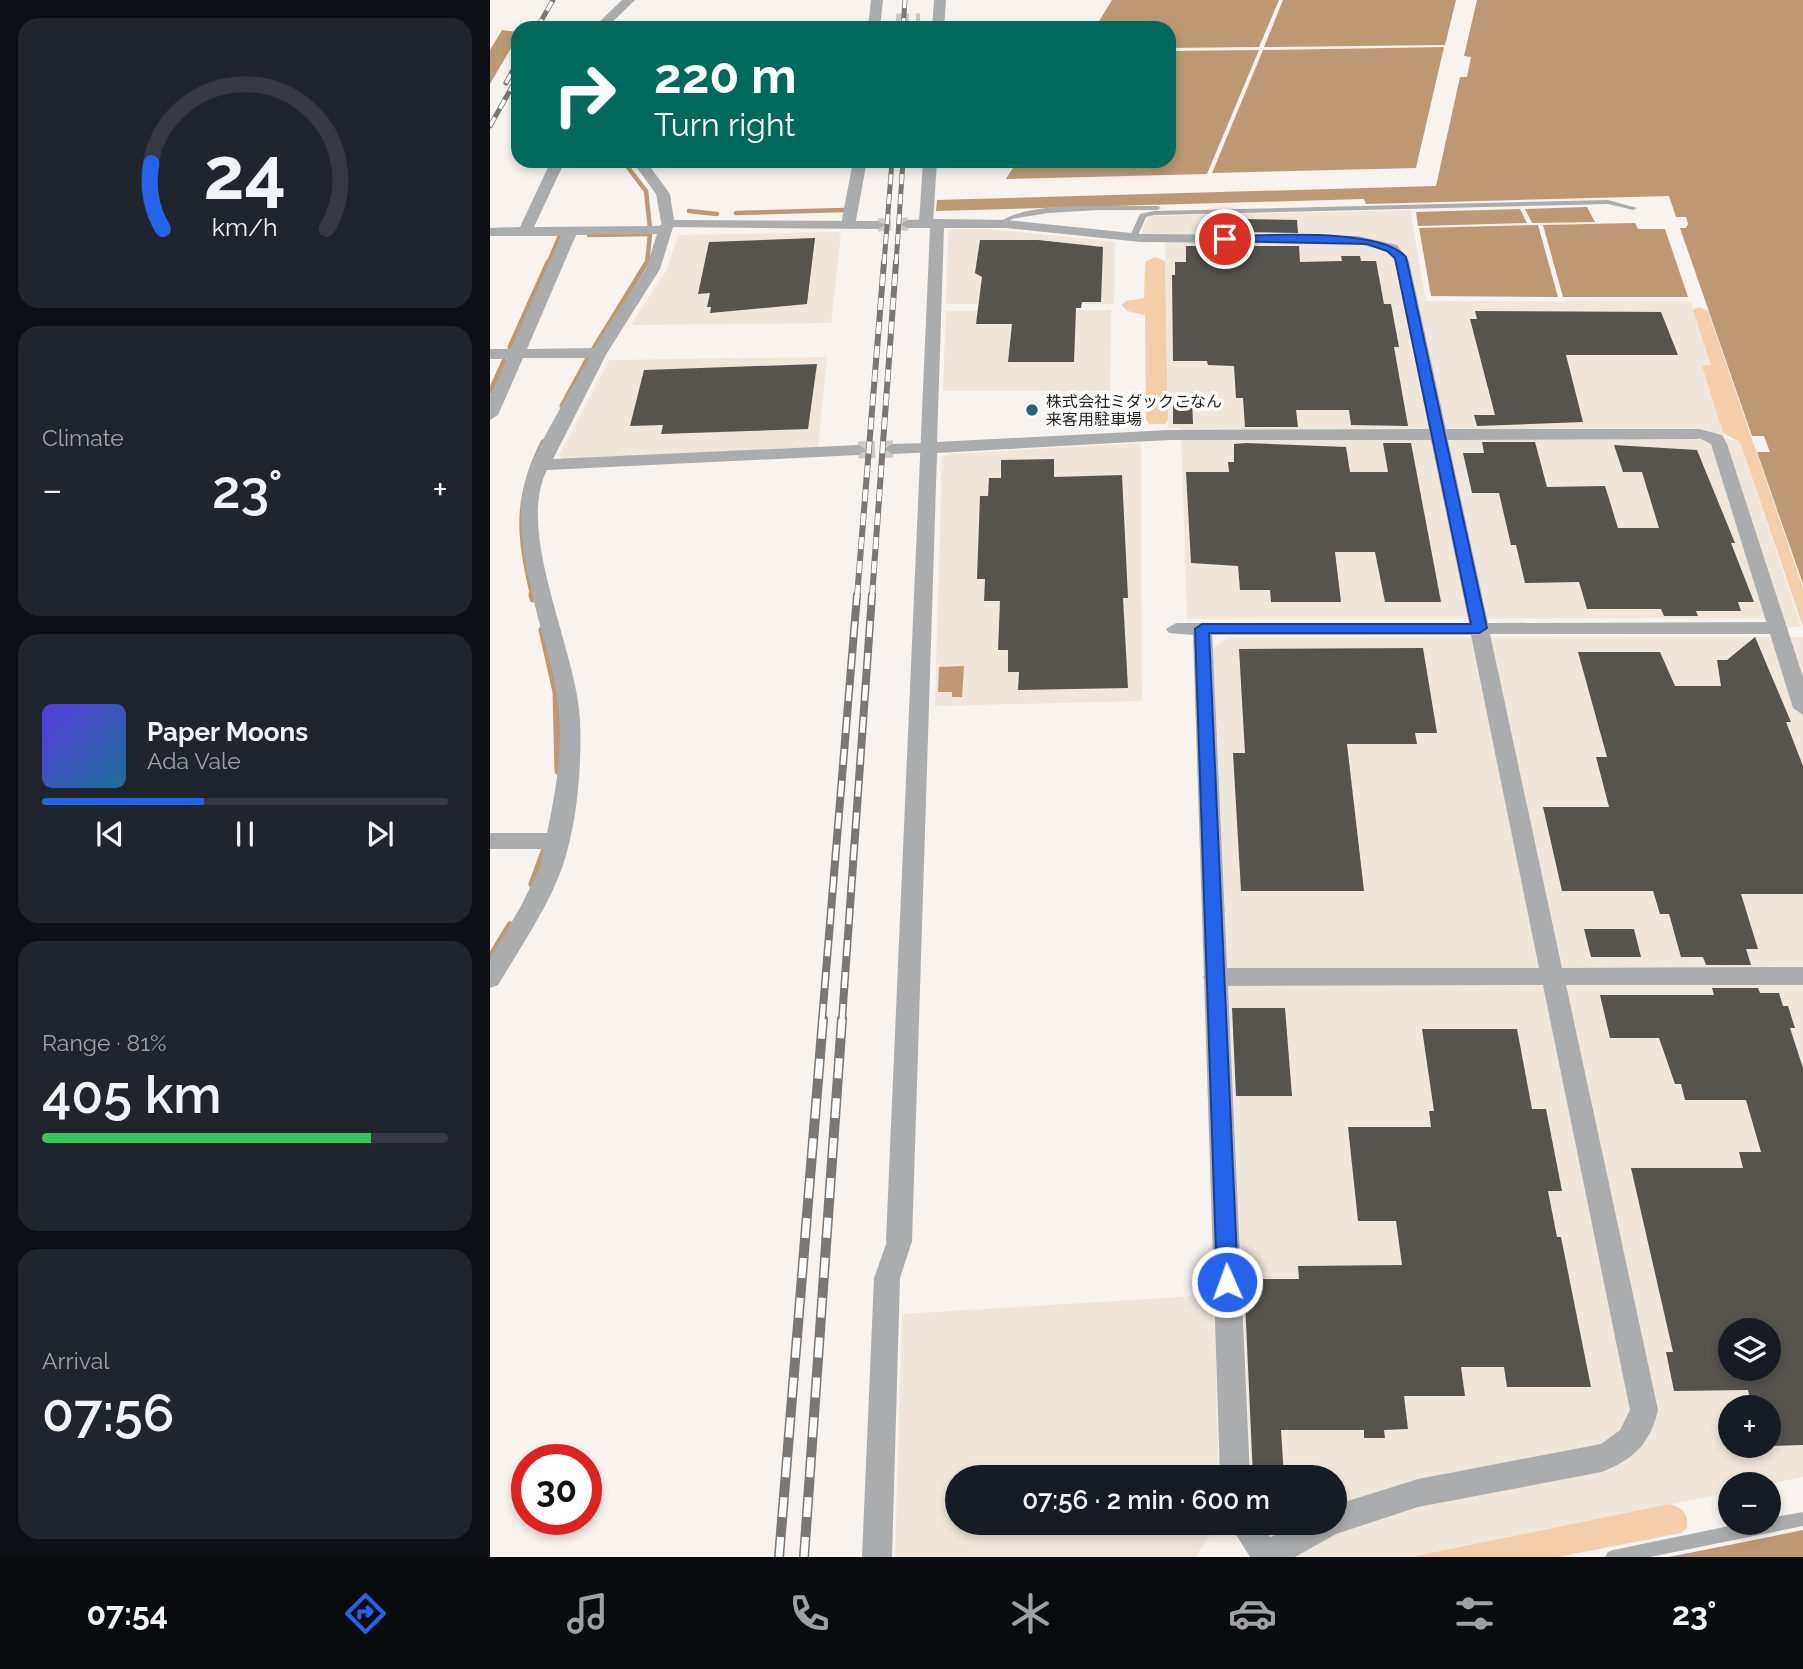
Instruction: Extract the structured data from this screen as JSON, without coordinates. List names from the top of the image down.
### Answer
{
  "places": ["株式会社ミダックこなん 来客用駐車場"],
  "page": {
    "turn": ["220 m", "Turn right"],
    "tile": [
      "Climate",
      ["Range · 81%", "405 km"],
      ["Arrival", "07:56"]
    ],
    "heat": ["−", "23°", "+"],
    "song": ["Paper Moons", "Ada Vale"],
    "map_buttons": ["+", "−"],
    "limit": "30",
    "trip": "07:56 · 2 min · 600 m",
    "tabs": ["07:54", "23°"],
    "gauge": ["24", "km/h"]
  }
}
